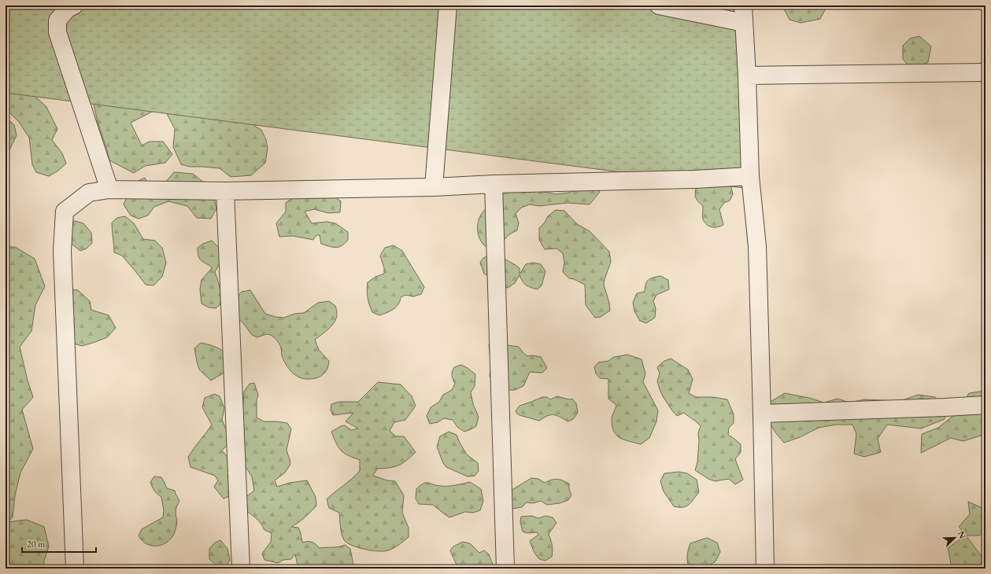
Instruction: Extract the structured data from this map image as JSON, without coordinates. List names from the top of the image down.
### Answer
{
  "scale_bar": "20 m",
  "north": "top right"
}
